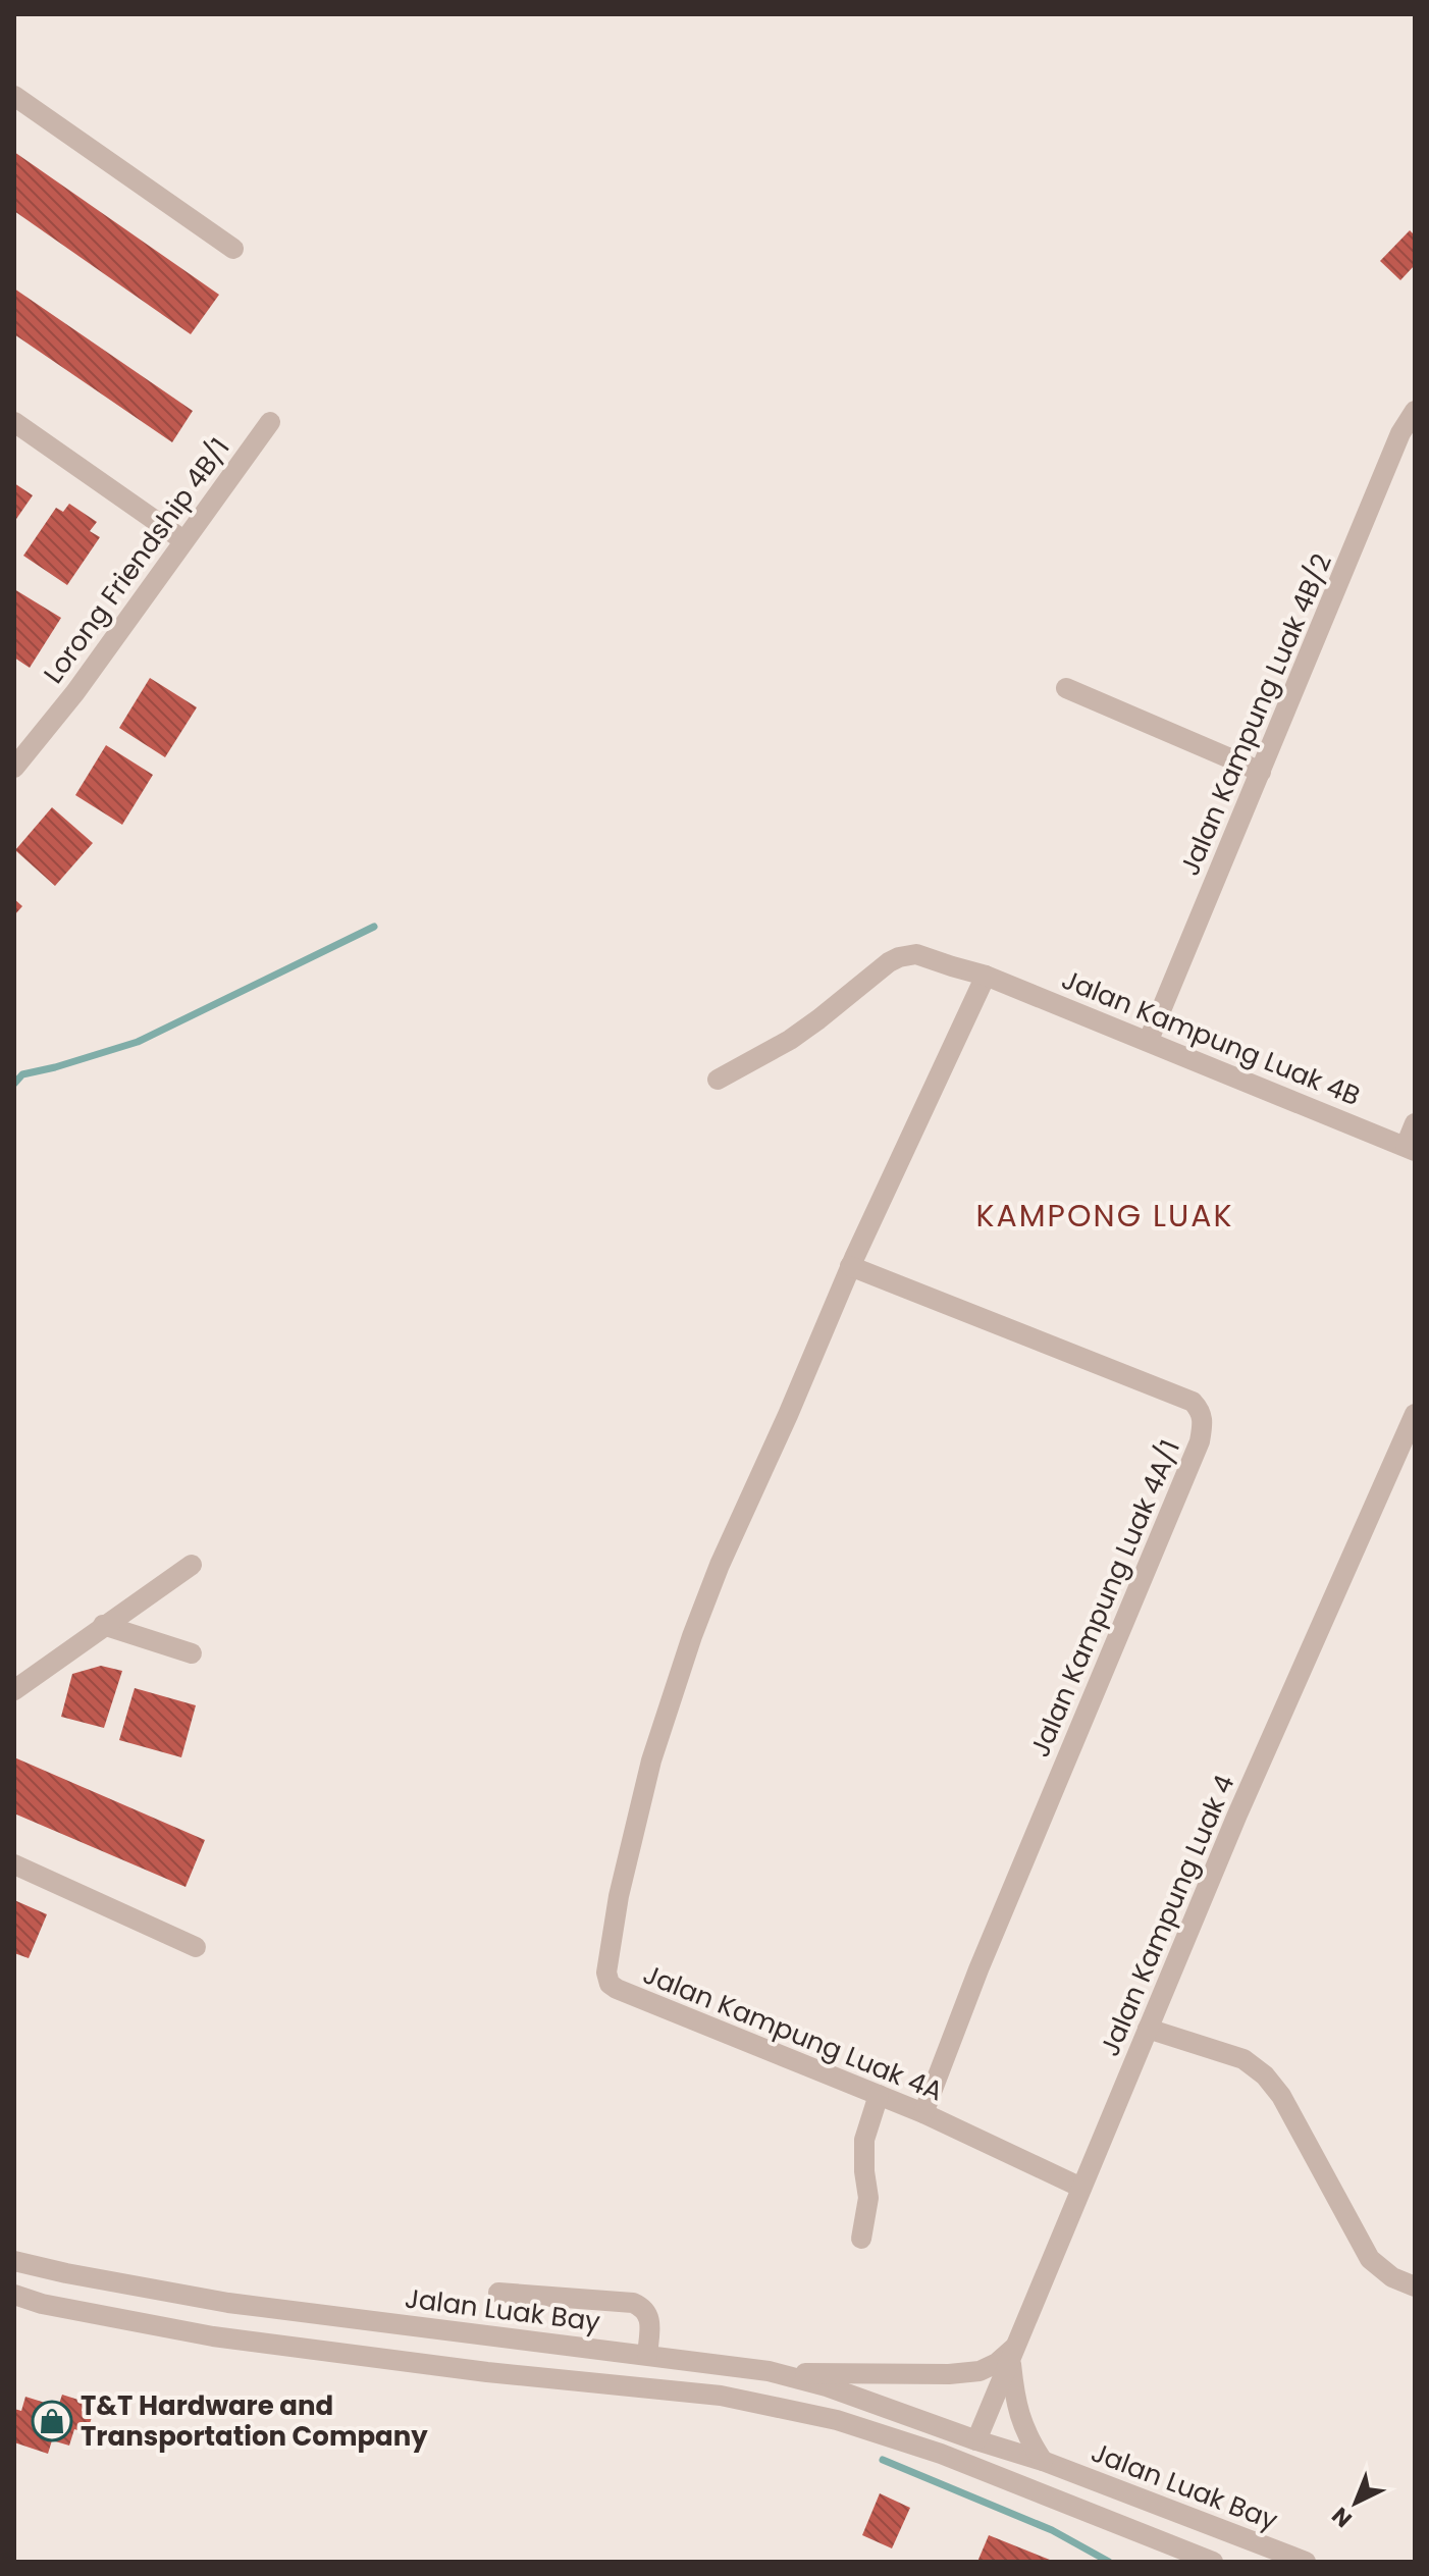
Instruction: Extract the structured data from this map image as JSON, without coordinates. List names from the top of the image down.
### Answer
{
  "streets": {
    "street": [
      "Lorong Friendship 4B/1",
      "Jalan Kampung Luak 4B/2",
      "Jalan Kampung Luak 4B",
      "Jalan Kampung Luak 4A/1",
      "Jalan Kampung Luak 4",
      "Jalan Kampung Luak 4A",
      "Jalan Luak Bay"
    ]
  },
  "crossings": [
    ["Jalan Kampung Luak 4B/2", "Jalan Kampung Luak 4B"],
    ["Jalan Kampung Luak 4B", "Jalan Kampung Luak 4A"],
    ["Jalan Kampung Luak 4A/1", "Jalan Kampung Luak 4A"],
    ["Jalan Kampung Luak 4", "Jalan Kampung Luak 4A"],
    ["Jalan Kampung Luak 4", "Jalan Luak Bay"]
  ],
  "districts": ["KAMPONG LUAK"],
  "places": {
    "shop": ["T&T Hardware and Transportation Company"]
  },
  "north": "bottom left"
}
